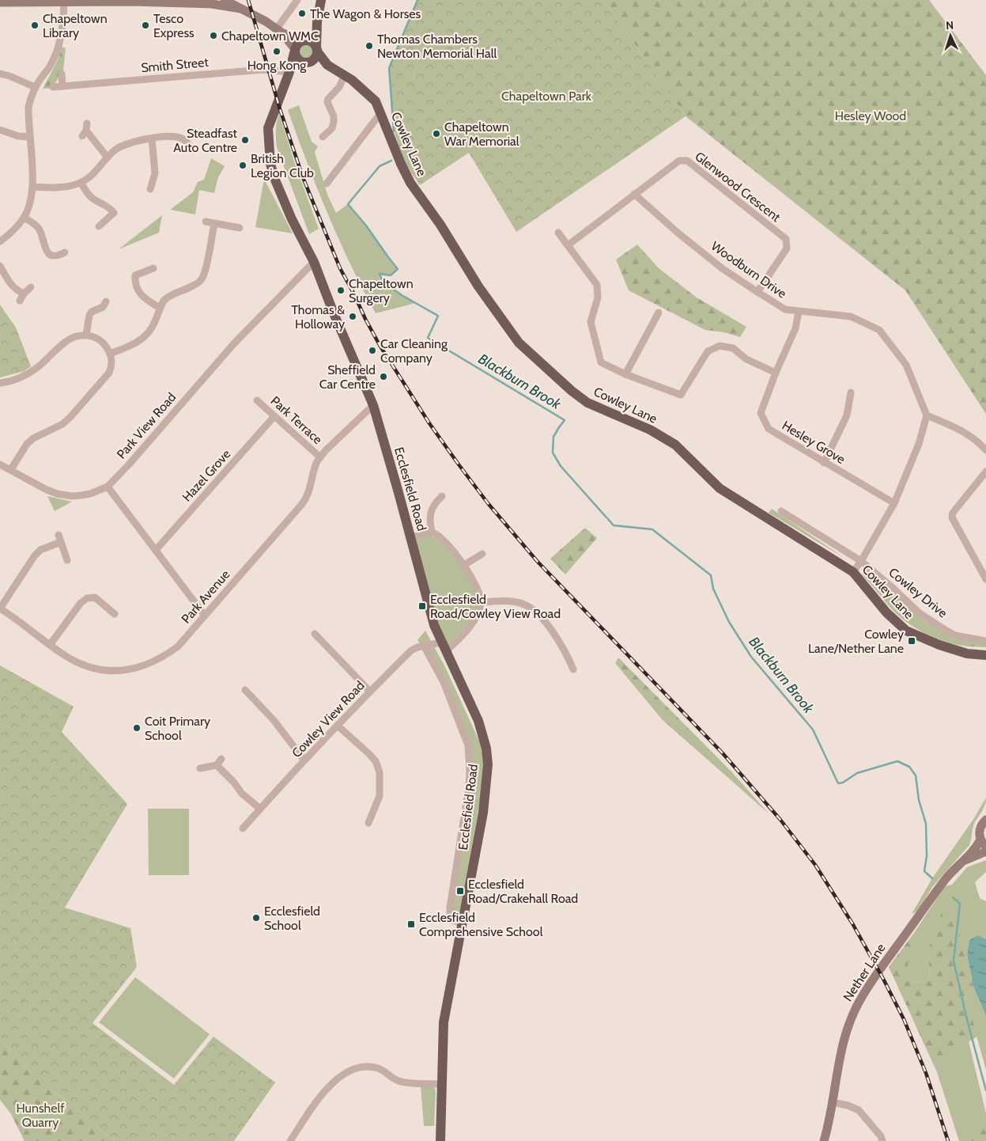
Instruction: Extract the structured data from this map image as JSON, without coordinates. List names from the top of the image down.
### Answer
{
  "streets": {
    "main road": ["Cowley Lane", "Ecclesfield Road", "Nether Lane"],
    "street": [
      "Smith Street",
      "Glenwood Crescent",
      "Woodburn Drive",
      "Park Terrace",
      "Park View Road",
      "Hesley Grove",
      "Hazel Grove",
      "Cowley Drive",
      "Park Avenue",
      "Cowley View Road"
    ]
  },
  "crossings": [
    ["Smith Street", "Ecclesfield Road"],
    ["Cowley Lane", "Ecclesfield Road"],
    ["Glenwood Crescent", "Woodburn Drive"],
    ["Woodburn Drive", "Hesley Grove"],
    ["Park Terrace", "Hazel Grove"],
    ["Park Terrace", "Park Avenue"],
    ["Park View Road", "Ecclesfield Road"],
    ["Ecclesfield Road", "Park Avenue"],
    ["Ecclesfield Road", "Cowley View Road"]
  ],
  "water": ["Blackburn Brook"],
  "parks": ["Chapeltown Park", "Hesley Wood", "Hunshelf Quarry"],
  "places": {
    "other": [
      "The Wagon & Horses",
      "Chapeltown Library",
      "Tesco Express",
      "Chapeltown WMC",
      "Thomas Chambers Newton Memorial Hall",
      "Hong Kong",
      "Chapeltown War Memorial",
      "Steadfast Auto Centre",
      "British Legion Club",
      "Chapeltown Surgery",
      "Thomas & Holloway",
      "Car Cleaning Company",
      "Sheffield Car Centre",
      "Coit Primary School",
      "Ecclesfield School"
    ],
    "transit": [
      "Ecclesfield Road/Cowley View Road",
      "Cowley Lane/Nether Lane",
      "Ecclesfield Road/Crakehall Road",
      "Ecclesfield Comprehensive School"
    ]
  },
  "north": "top"
}
